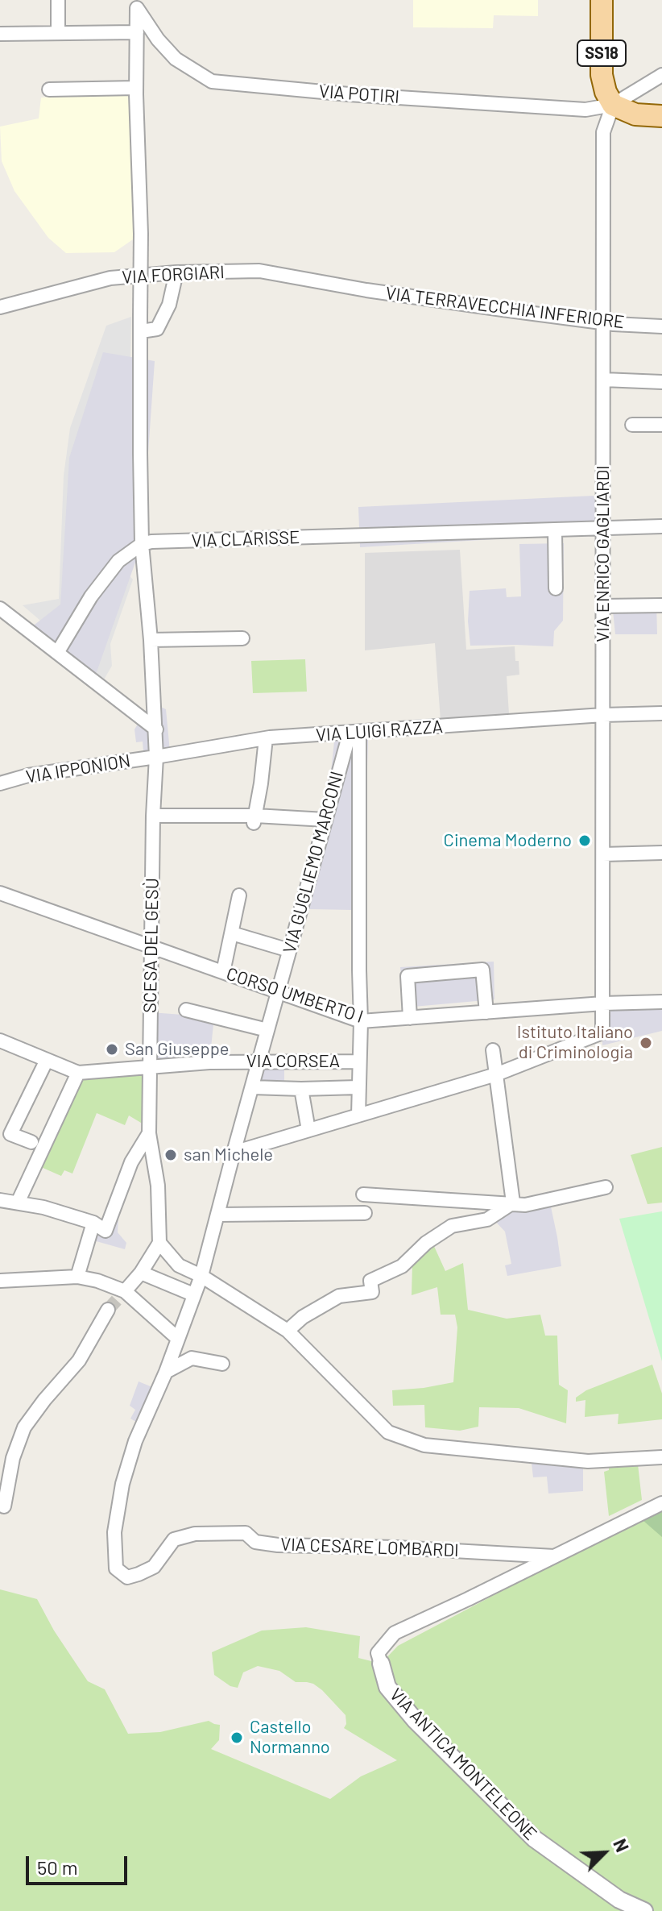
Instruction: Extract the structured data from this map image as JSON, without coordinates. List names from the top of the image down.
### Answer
{
  "streets": {
    "main road": ["SS18"],
    "street": [
      "VIA POTIRI",
      "VIA FORGIARI",
      "VIA TERRAVECCHIA INFERIORE",
      "VIA CLARISSE",
      "VIA ENRICO GAGLIARDI",
      "VIA LUIGI RAZZA",
      "VIA IPPONION",
      "VIA GUGLIEMO MARCONI",
      "SCESA DEL GESÙ",
      "CORSO UMBERTO I",
      "VIA CORSEA",
      "VIA CESARE LOMBARDI",
      "VIA ANTICA MONTELEONE"
    ]
  },
  "crossings": [
    ["SS18", "VIA POTIRI"],
    ["SS18", "VIA ENRICO GAGLIARDI"],
    ["VIA POTIRI", "VIA ENRICO GAGLIARDI"],
    ["VIA POTIRI", "SCESA DEL GESÙ"],
    ["VIA FORGIARI", "VIA TERRAVECCHIA INFERIORE"],
    ["VIA TERRAVECCHIA INFERIORE", "VIA ENRICO GAGLIARDI"],
    ["VIA CLARISSE", "VIA ENRICO GAGLIARDI"],
    ["VIA CLARISSE", "SCESA DEL GESÙ"],
    ["VIA ENRICO GAGLIARDI", "VIA LUIGI RAZZA"],
    ["VIA ENRICO GAGLIARDI", "CORSO UMBERTO I"],
    ["VIA LUIGI RAZZA", "VIA IPPONION"],
    ["VIA LUIGI RAZZA", "VIA GUGLIEMO MARCONI"],
    ["VIA LUIGI RAZZA", "SCESA DEL GESÙ"],
    ["VIA IPPONION", "SCESA DEL GESÙ"],
    ["VIA GUGLIEMO MARCONI", "CORSO UMBERTO I"],
    ["VIA GUGLIEMO MARCONI", "VIA CORSEA"],
    ["VIA GUGLIEMO MARCONI", "VIA CESARE LOMBARDI"],
    ["SCESA DEL GESÙ", "CORSO UMBERTO I"],
    ["SCESA DEL GESÙ", "VIA CORSEA"],
    ["VIA CESARE LOMBARDI", "VIA ANTICA MONTELEONE"]
  ],
  "places": [
    "Cinema Moderno",
    "Istituto Italiano di Criminologia",
    "San Giuseppe",
    "san Michele",
    "Castello Normanno"
  ],
  "scale_bar": "50 m",
  "north": "top right"
}
